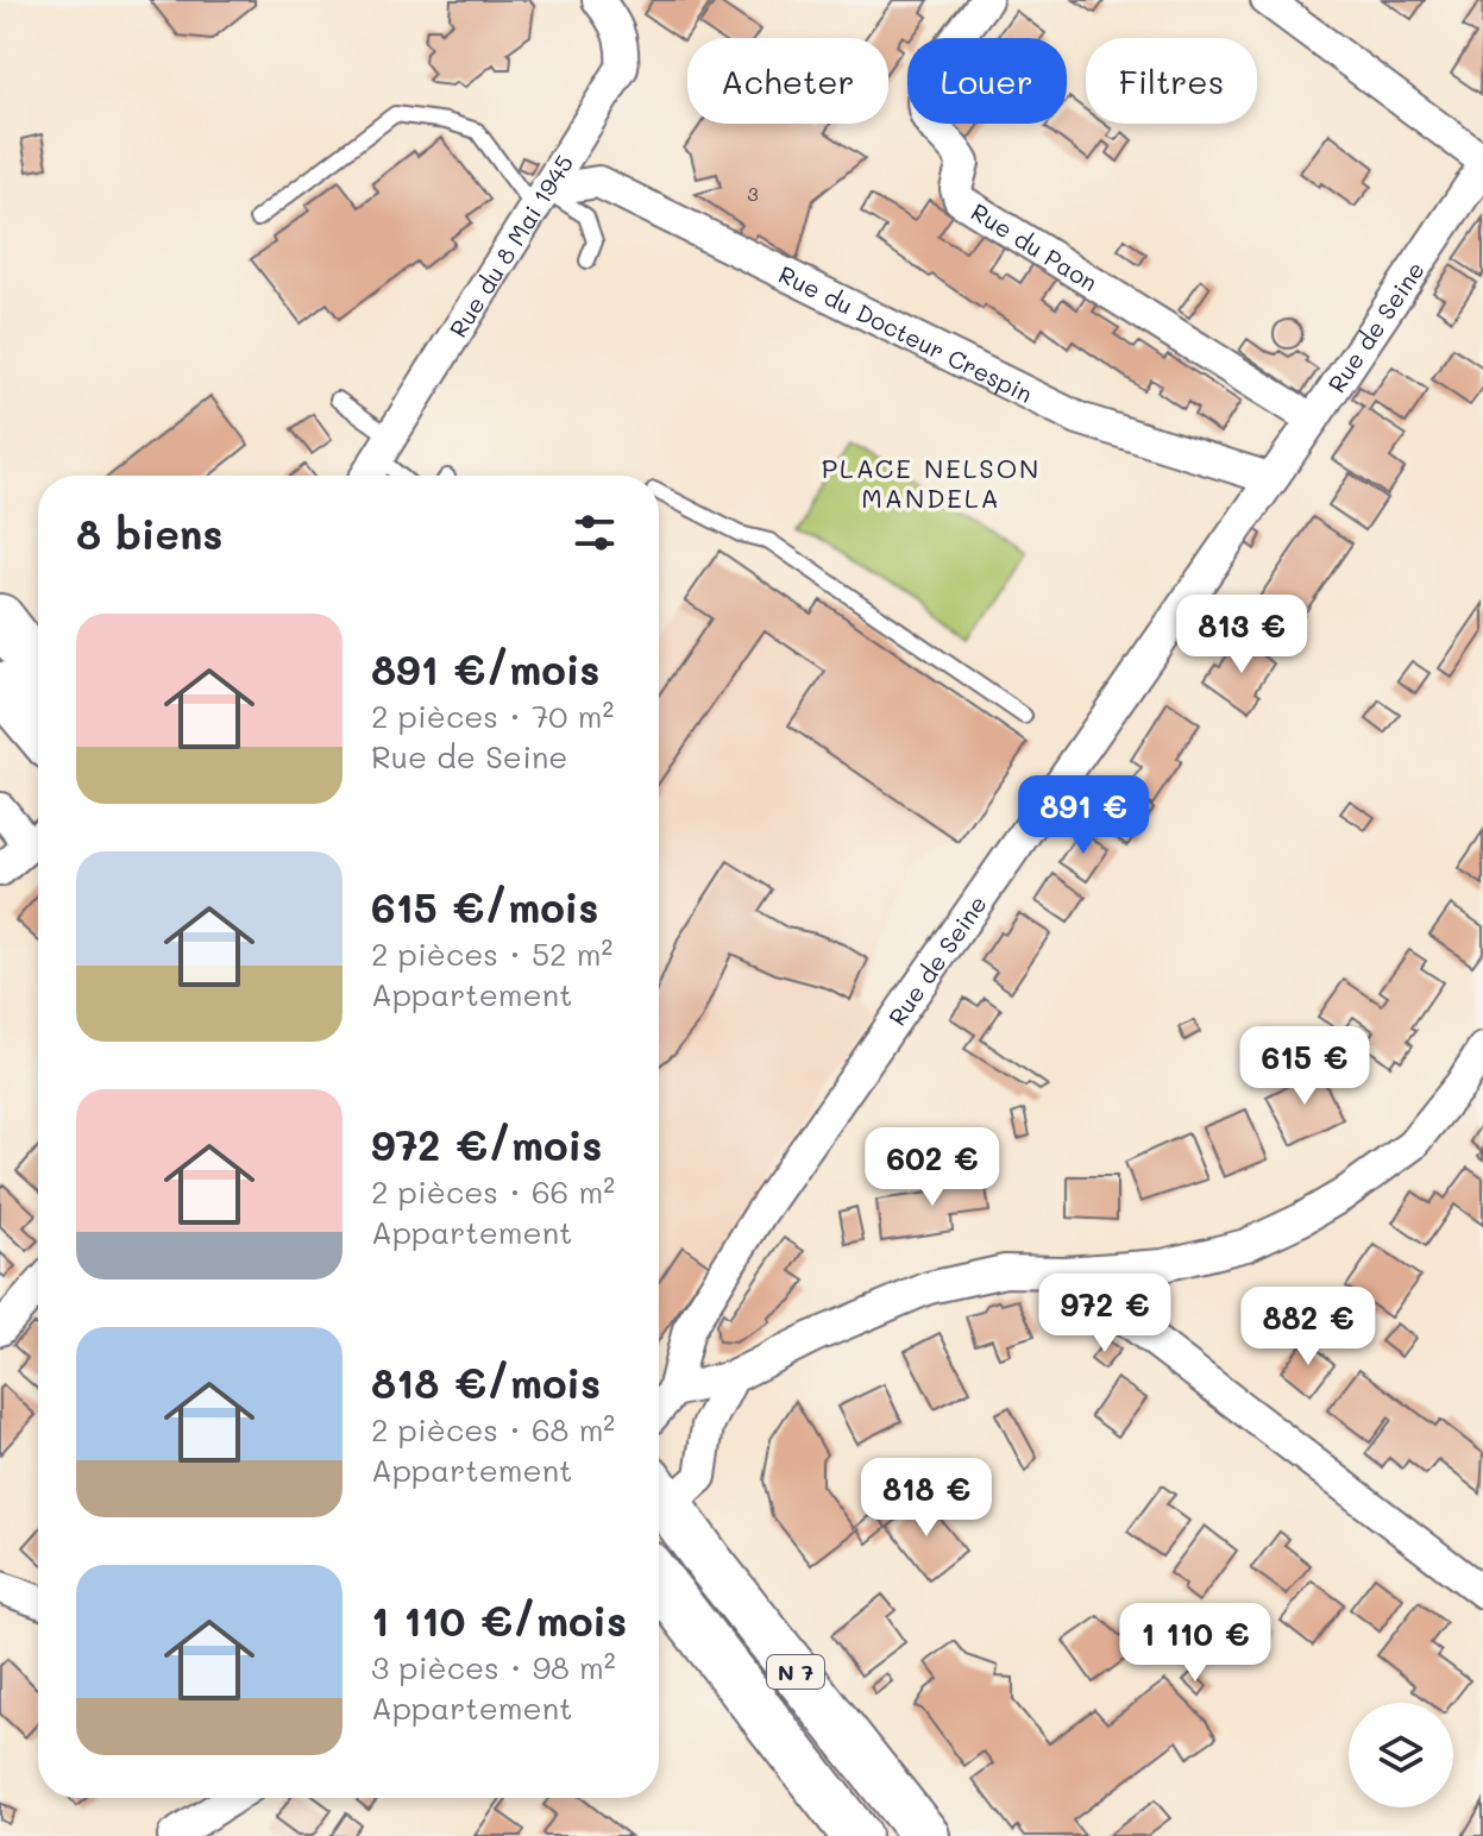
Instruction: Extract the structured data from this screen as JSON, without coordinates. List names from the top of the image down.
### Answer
{
  "streets": {
    "main road": ["N 7"],
    "street": [
      "Rue du 8 Mai 1945",
      "Rue du Paon",
      "Rue de Seine",
      "Rue du Docteur Crespin"
    ]
  },
  "crossings": [
    ["Rue du 8 Mai 1945", "Rue du Docteur Crespin"],
    ["Rue du Paon", "Rue de Seine"],
    ["Rue de Seine", "Rue du Docteur Crespin"]
  ],
  "districts": ["PLACE NELSON MANDELA"],
  "house_numbers": ["3"],
  "page": {
    "chip": ["Acheter", "Louer", "Filtres"],
    "heading": "8 biens",
    "list": [
      {
        "name": "891 €/mois",
        "note": "2 pièces · 70 m² · Rue de Seine"
      },
      {
        "name": "615 €/mois",
        "note": "2 pièces · 52 m² · Appartement"
      },
      {
        "name": "972 €/mois",
        "note": "2 pièces · 66 m² · Appartement"
      },
      {
        "name": "818 €/mois",
        "note": "2 pièces · 68 m² · Appartement"
      },
      {
        "name": "1 110 €/mois",
        "note": "3 pièces · 98 m² · Appartement"
      }
    ],
    "price": [
      "813 €",
      "891 €",
      "615 €",
      "602 €",
      "972 €",
      "882 €",
      "818 €",
      "1 110 €"
    ]
  }
}
